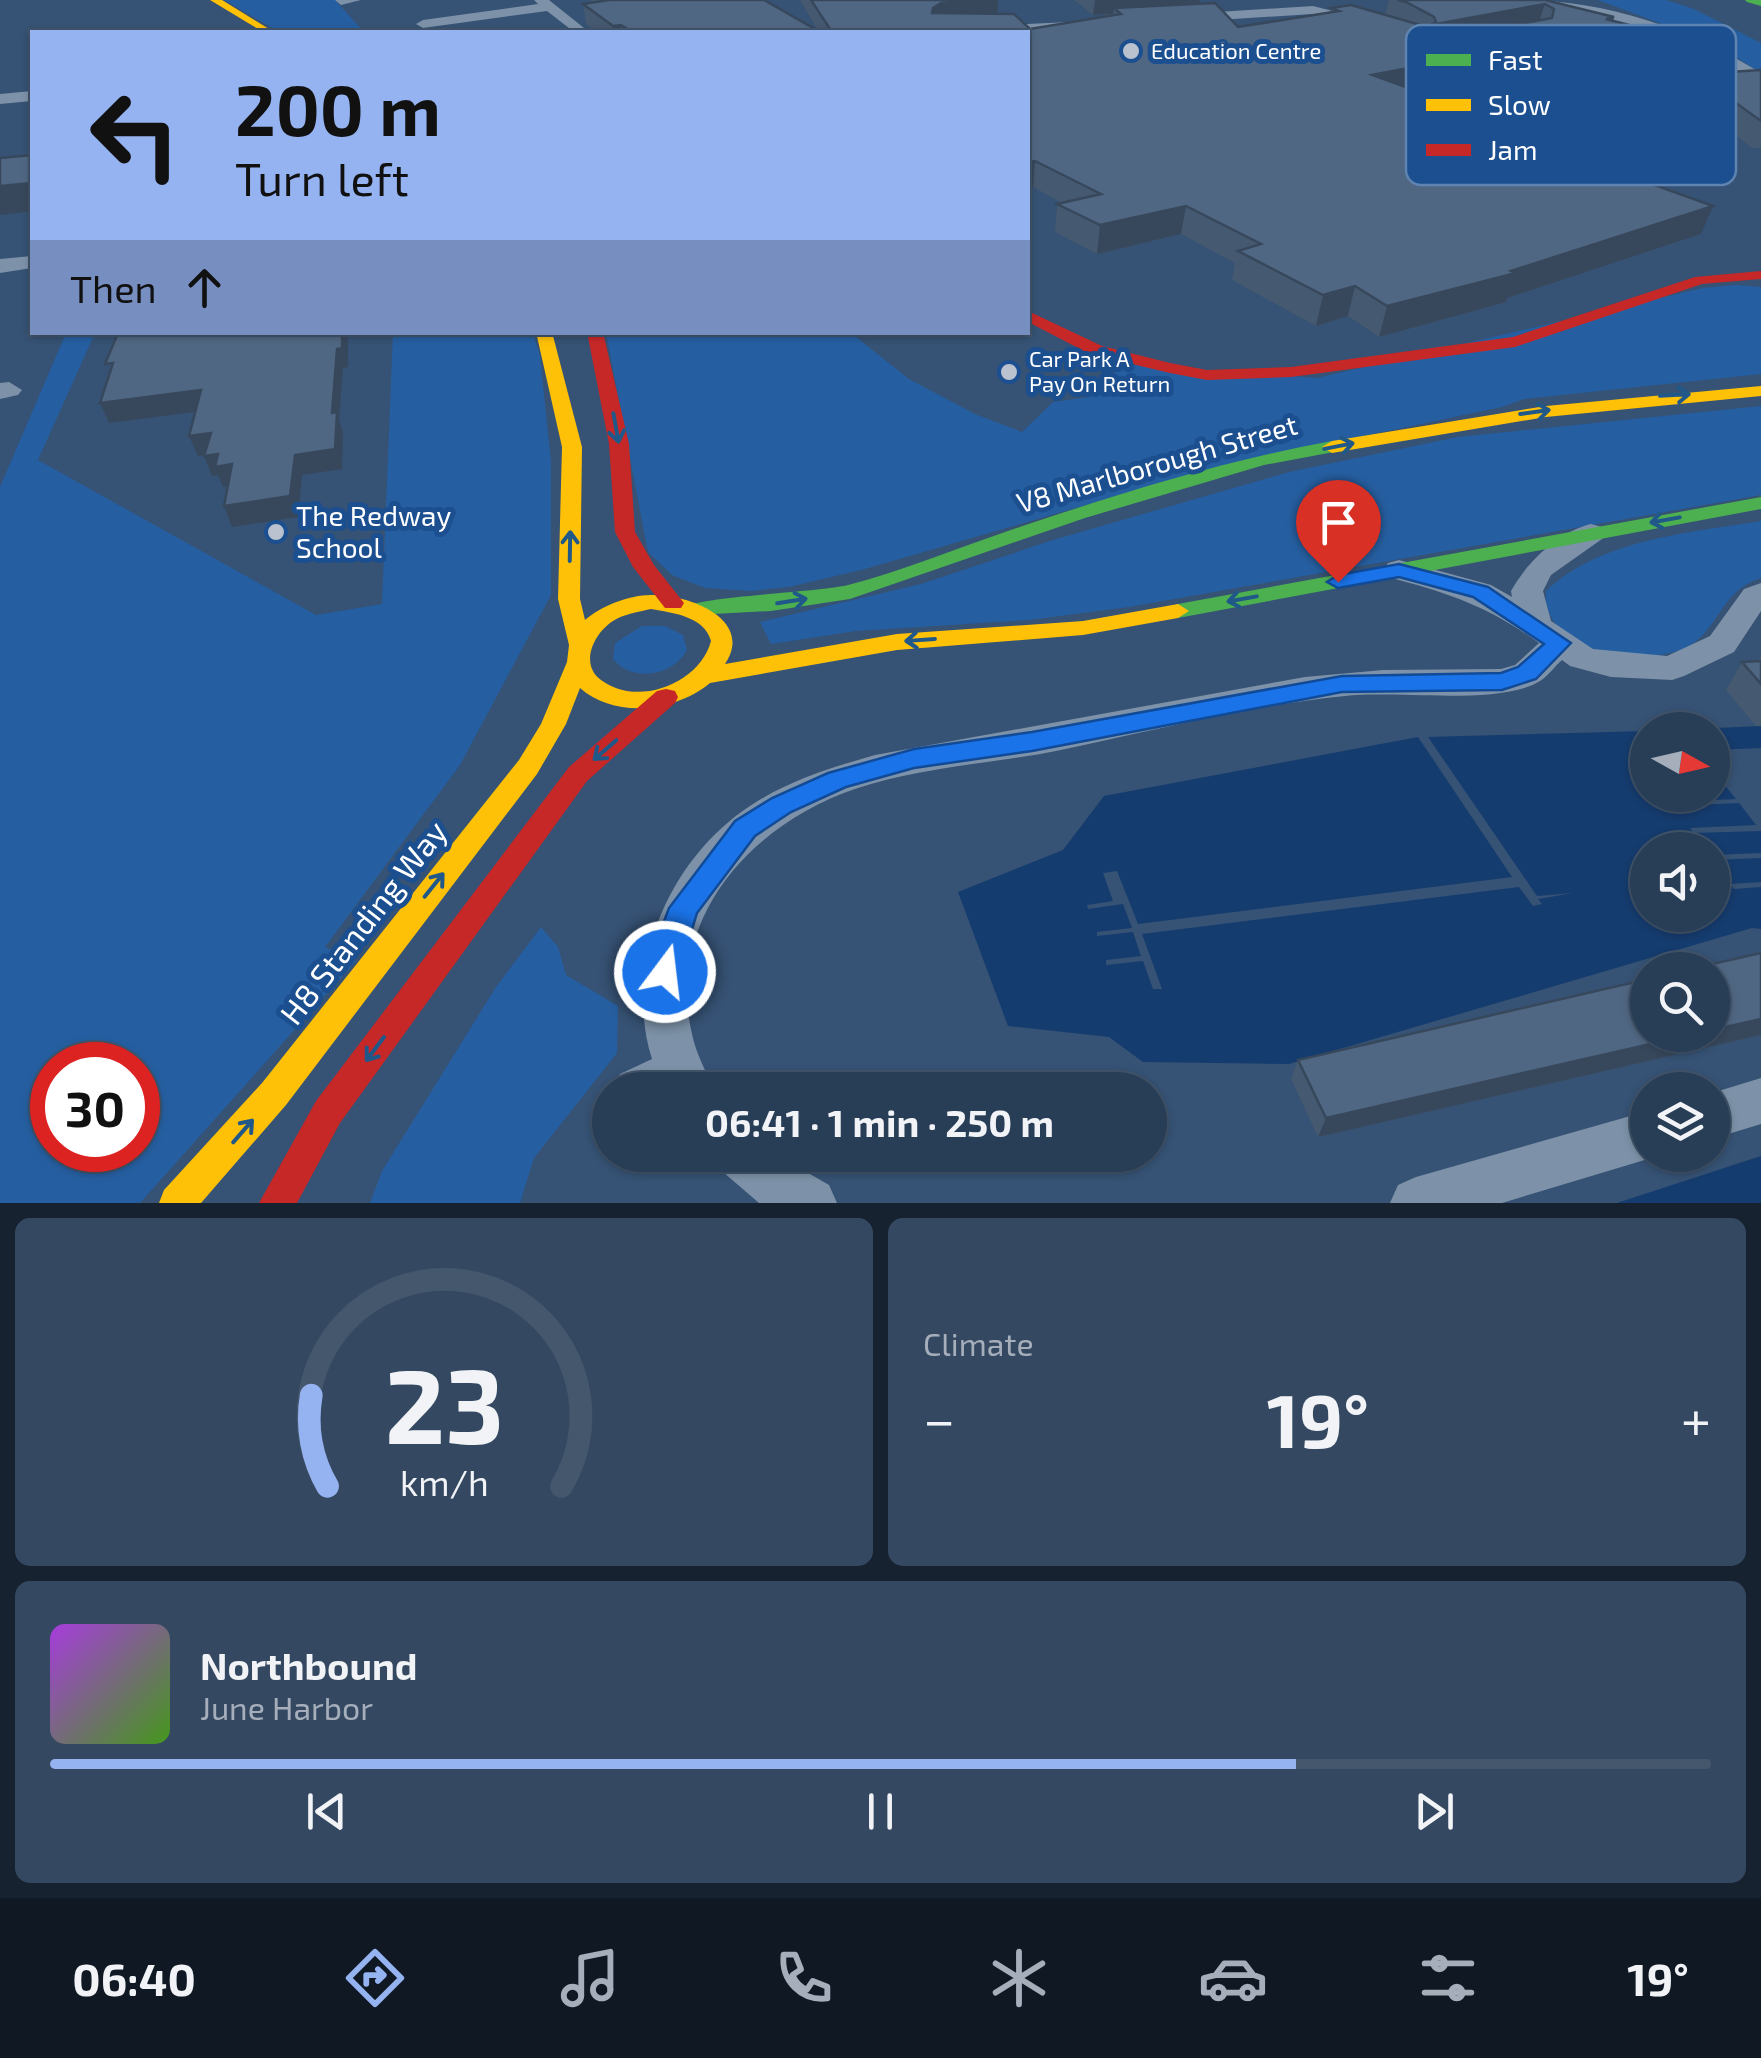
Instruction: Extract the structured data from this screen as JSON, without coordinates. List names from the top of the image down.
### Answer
{
  "streets": {
    "main road": ["V8 Marlborough Street", "H8 Standing Way"]
  },
  "crossings": [
    ["V8 Marlborough Street", "H8 Standing Way"]
  ],
  "places": ["Education Centre", "Car Park A Pay On Return", "The Redway School"],
  "legend": ["Fast", "Slow", "Jam"],
  "north": "right",
  "page": {
    "turn": ["200 m", "Turn left"],
    "then": "Then",
    "limit": "30",
    "trip": "06:41 · 1 min · 250 m",
    "tile": "Climate",
    "heat": ["−", "19°", "+"],
    "song": ["Northbound", "June Harbor"],
    "tabs": ["06:40", "19°"],
    "gauge": ["23", "km/h"]
  }
}
